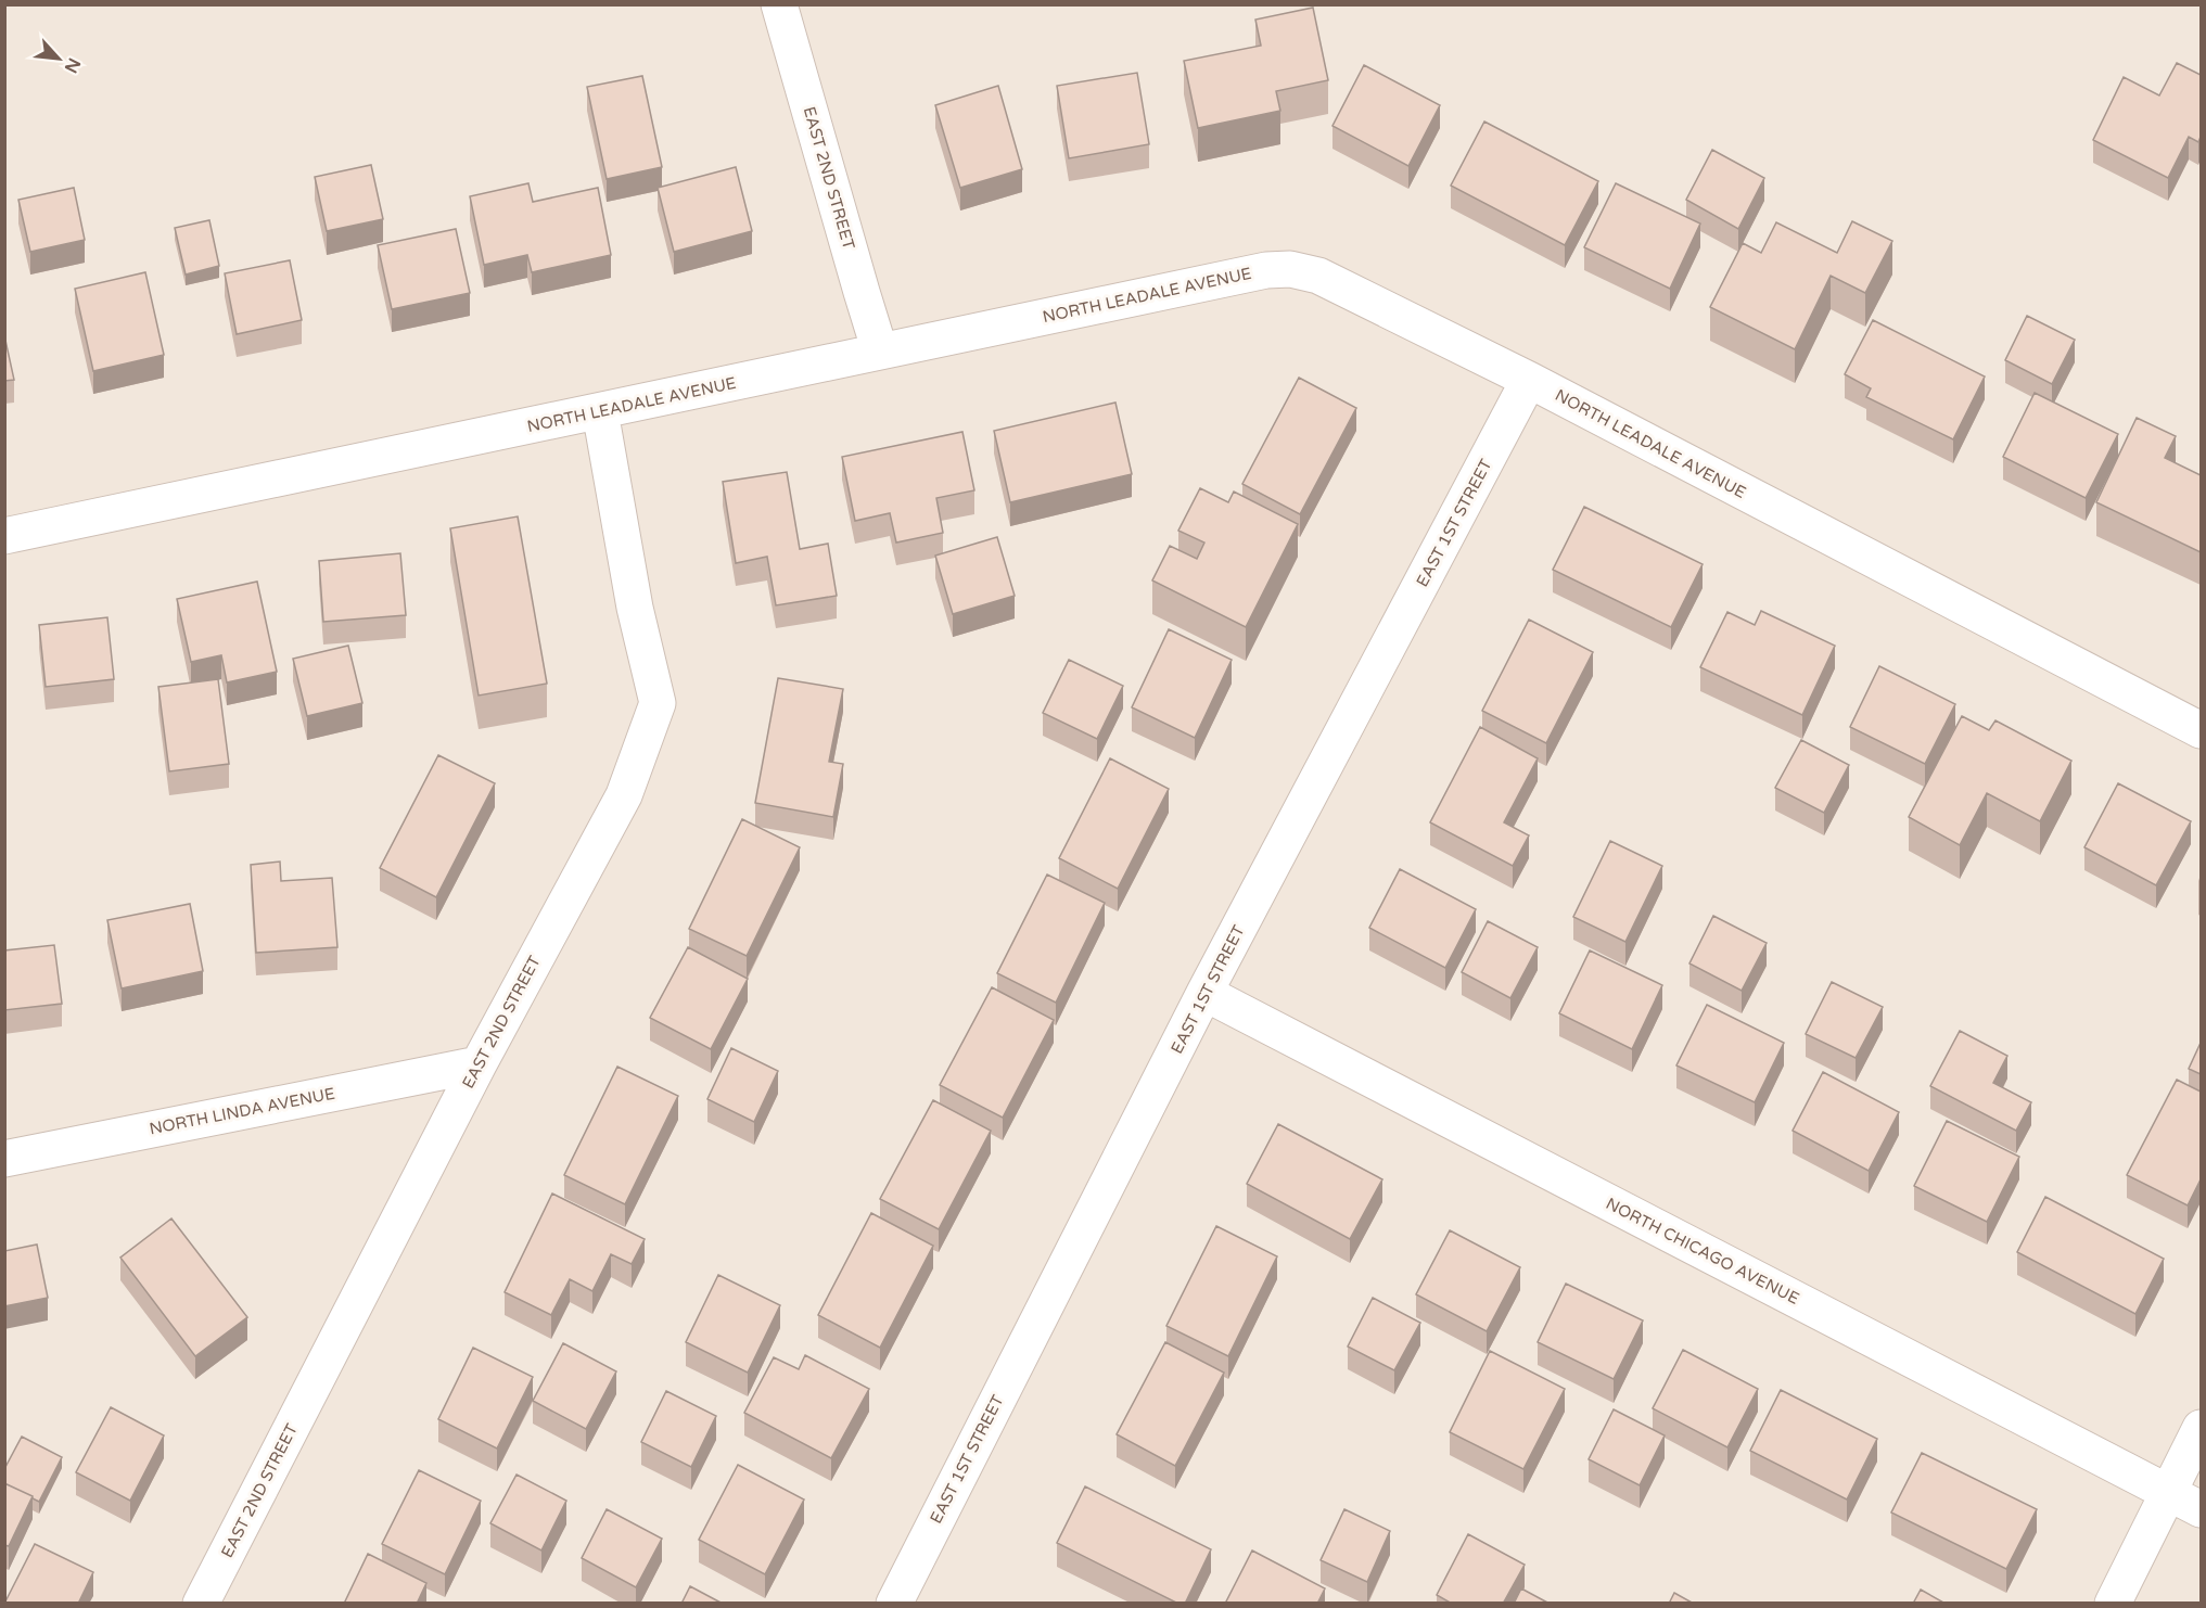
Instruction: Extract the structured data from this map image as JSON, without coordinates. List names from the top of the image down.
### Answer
{
  "streets": {
    "street": [
      "EAST 2ND STREET",
      "NORTH LEADALE AVENUE",
      "EAST 1ST STREET",
      "NORTH LINDA AVENUE",
      "NORTH CHICAGO AVENUE"
    ]
  },
  "crossings": [
    ["EAST 2ND STREET", "NORTH LEADALE AVENUE"],
    ["EAST 2ND STREET", "NORTH LINDA AVENUE"],
    ["NORTH LEADALE AVENUE", "EAST 1ST STREET"],
    ["EAST 1ST STREET", "NORTH CHICAGO AVENUE"]
  ],
  "north": "bottom right"
}
